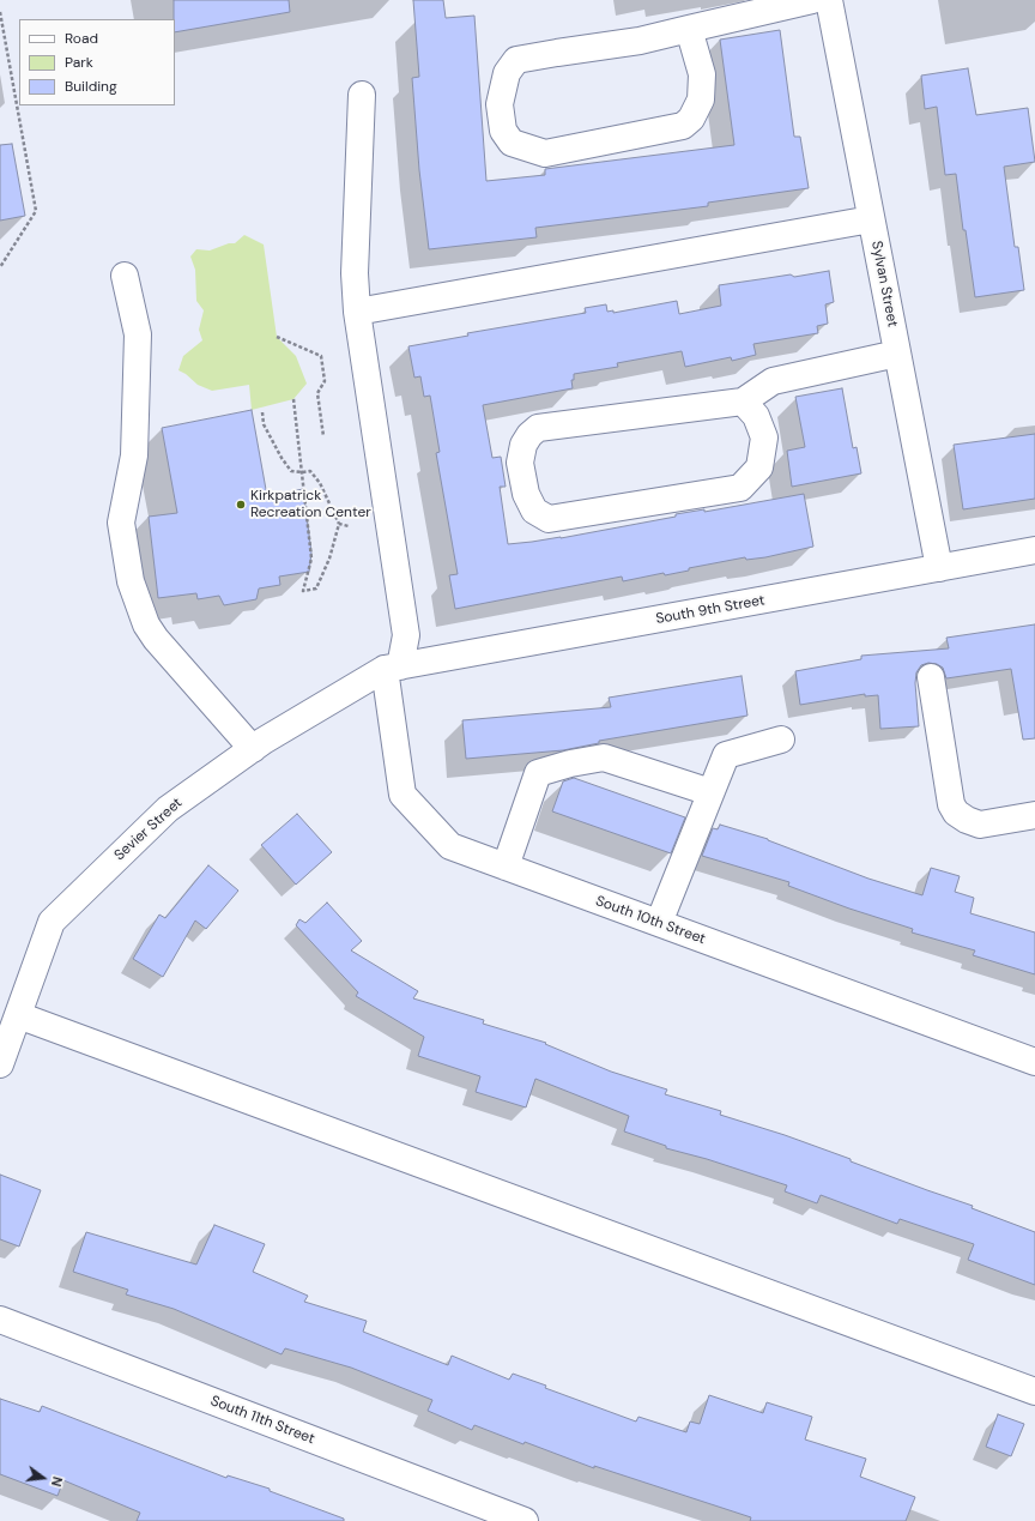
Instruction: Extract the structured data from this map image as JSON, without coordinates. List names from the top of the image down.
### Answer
{
  "streets": {
    "street": [
      "Sylvan Street",
      "South 9th Street",
      "Sevier Street",
      "South 10th Street",
      "South 11th Street"
    ]
  },
  "crossings": [
    ["Sylvan Street", "South 9th Street"],
    ["South 9th Street", "Sevier Street"],
    ["South 9th Street", "South 10th Street"],
    ["Sevier Street", "South 10th Street"]
  ],
  "places": ["Kirkpatrick Recreation Center"],
  "legend": ["Road", "Park", "Building"],
  "north": "right"
}
